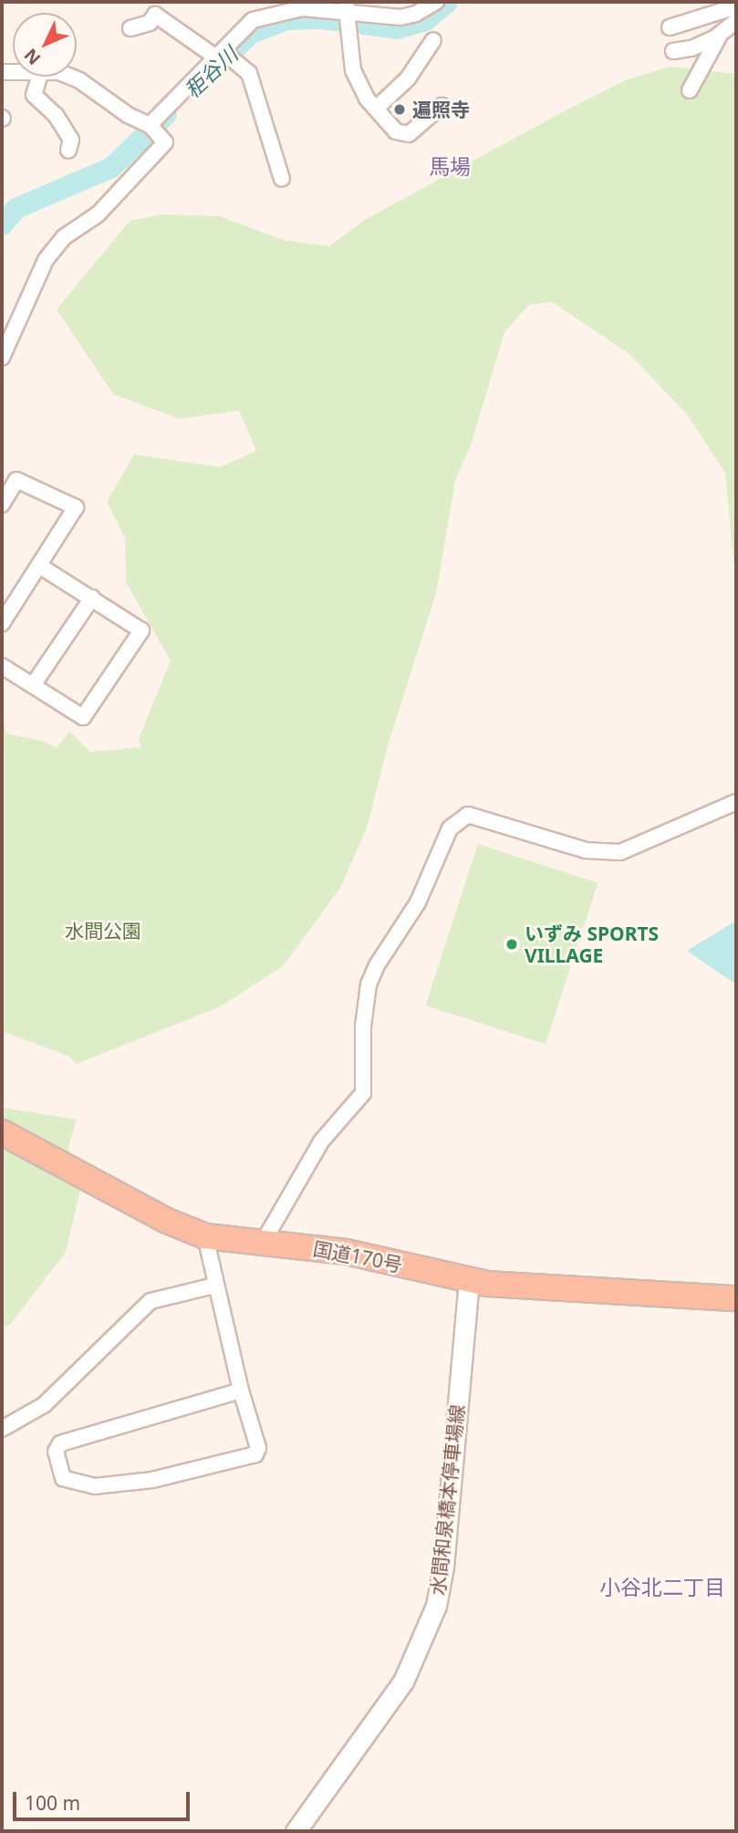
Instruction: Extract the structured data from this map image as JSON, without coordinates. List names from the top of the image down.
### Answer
{
  "streets": {
    "highway": ["国道170号"],
    "main road": ["水間和泉橋本停車場線"]
  },
  "crossings": [
    ["国道170号", "水間和泉橋本停車場線"]
  ],
  "districts": ["馬場", "小谷北二丁目"],
  "water": ["秬谷川"],
  "parks": ["水間公園"],
  "places": ["遍照寺", "いずみ SPORTS VILLAGE"],
  "scale_bar": "100 m",
  "north": "bottom left"
}
